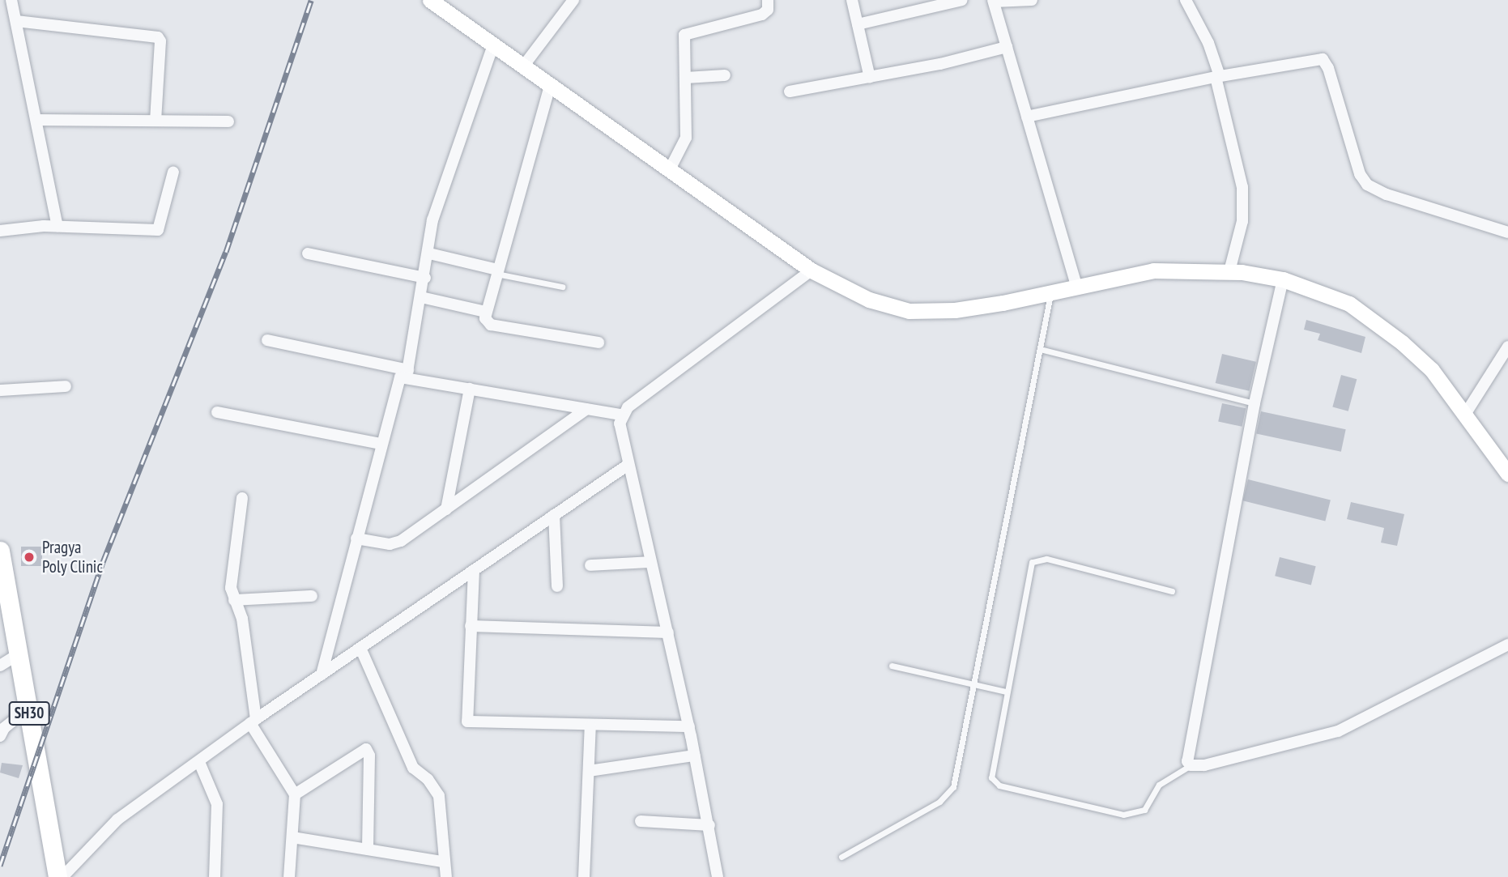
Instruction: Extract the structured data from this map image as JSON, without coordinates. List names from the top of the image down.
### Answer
{
  "streets": {
    "main road": ["SH30"]
  },
  "places": ["Pragya Poly Clinic"]
}
